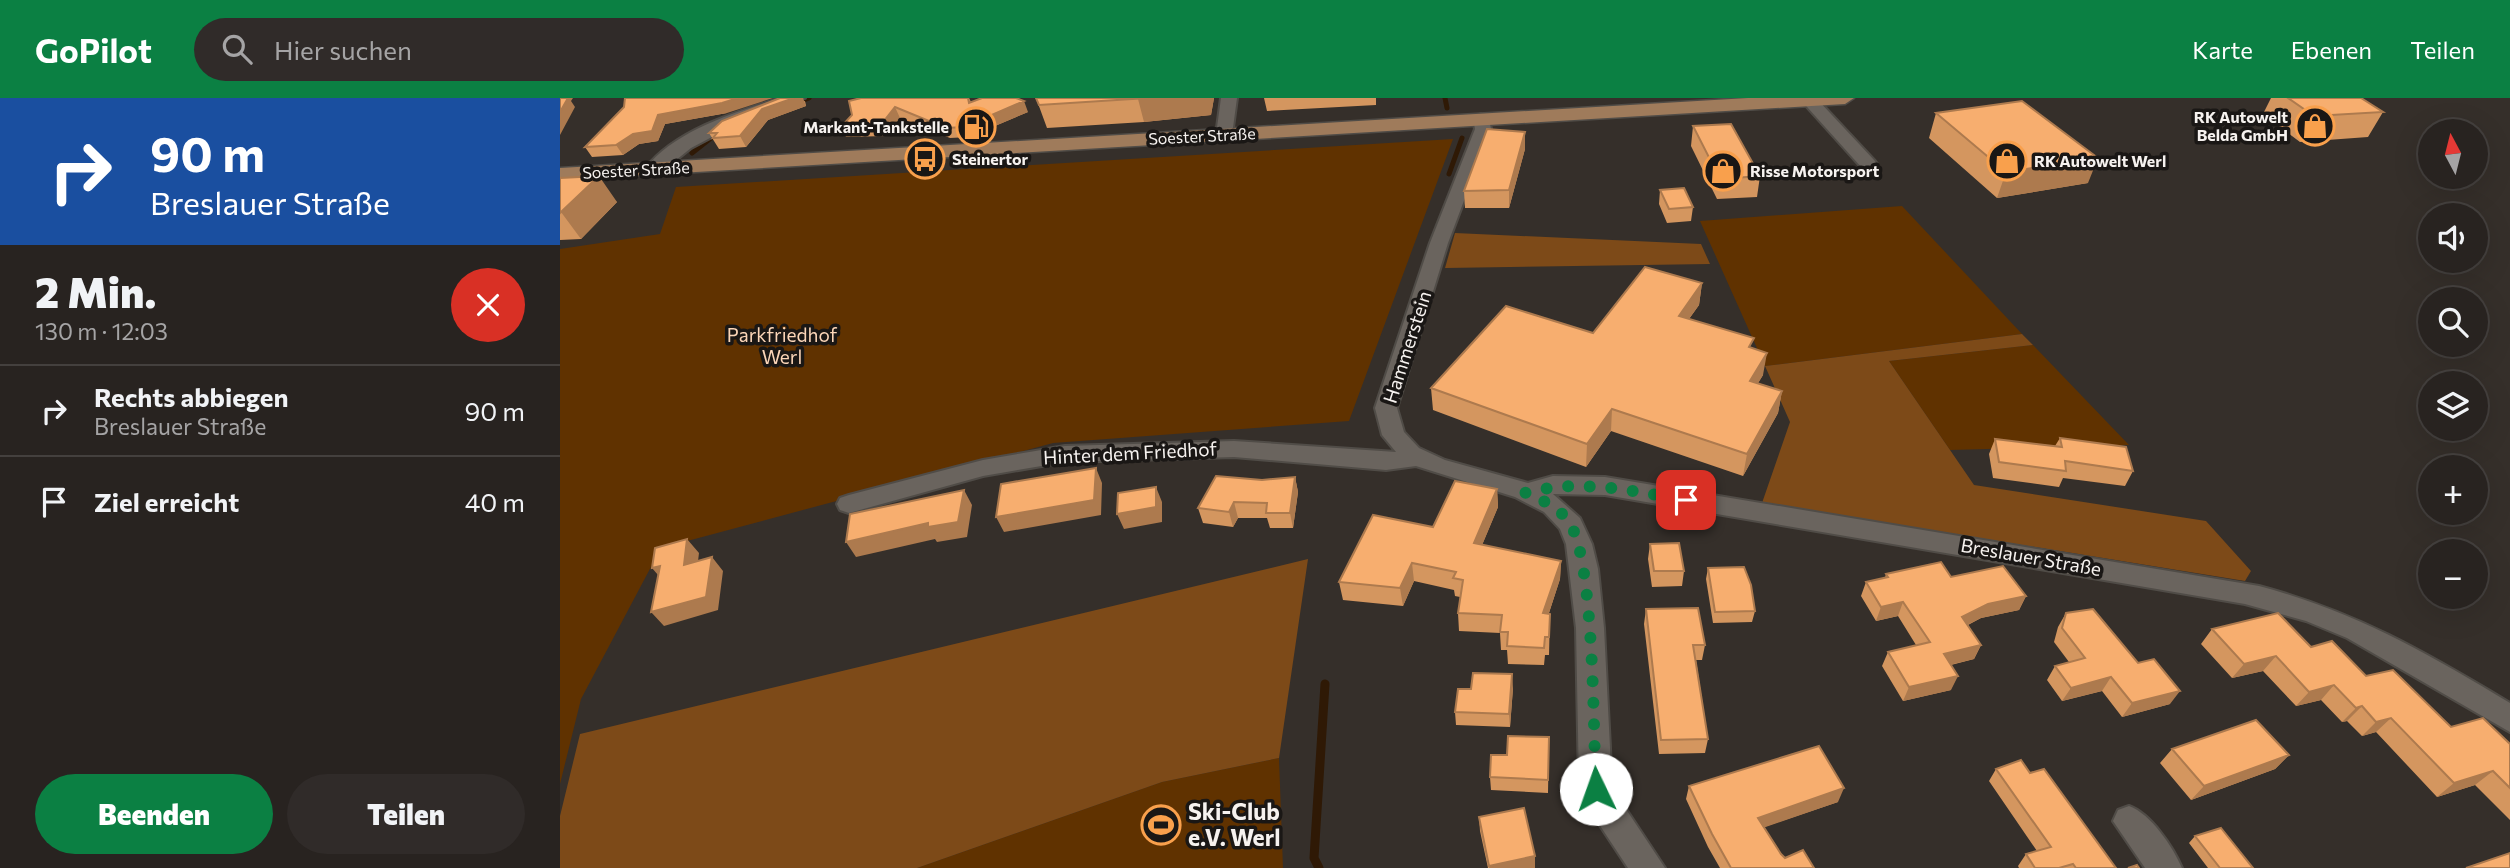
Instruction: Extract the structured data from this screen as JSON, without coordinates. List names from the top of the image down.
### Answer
{
  "streets": {
    "main road": ["Soester Straße"],
    "street": ["Hammerstein", "Hinter dem Friedhof", "Breslauer Straße"]
  },
  "crossings": [
    ["Soester Straße", "Hammerstein"],
    ["Hammerstein", "Hinter dem Friedhof"],
    ["Hammerstein", "Breslauer Straße"]
  ],
  "parks": ["Parkfriedhof Werl"],
  "places": {
    "shop": ["RK Autowelt Belda GmbH", "RK Autowelt Werl", "Risse Motorsport"],
    "fuel station": ["Markant-Tankstelle"],
    "bus stop": ["Steinertor"],
    "sports": ["Ski-Club e.V. Werl"]
  },
  "north": "top",
  "page": {
    "header": "GoPilot",
    "search": "Hier suchen",
    "nav": ["Karte", "Ebenen", "Teilen"],
    "turn": ["90 m", "Breslauer Straße"],
    "map_buttons": ["+", "−"],
    "heading": ["2 Min.", "130 m · 12:03"],
    "list": [
      {
        "name": "Rechts abbiegen",
        "note": "Breslauer Straße",
        "value": "90 m"
      },
      {
        "name": "Ziel erreicht",
        "value": "40 m"
      }
    ],
    "buttons": ["Beenden", "Teilen"]
  }
}
